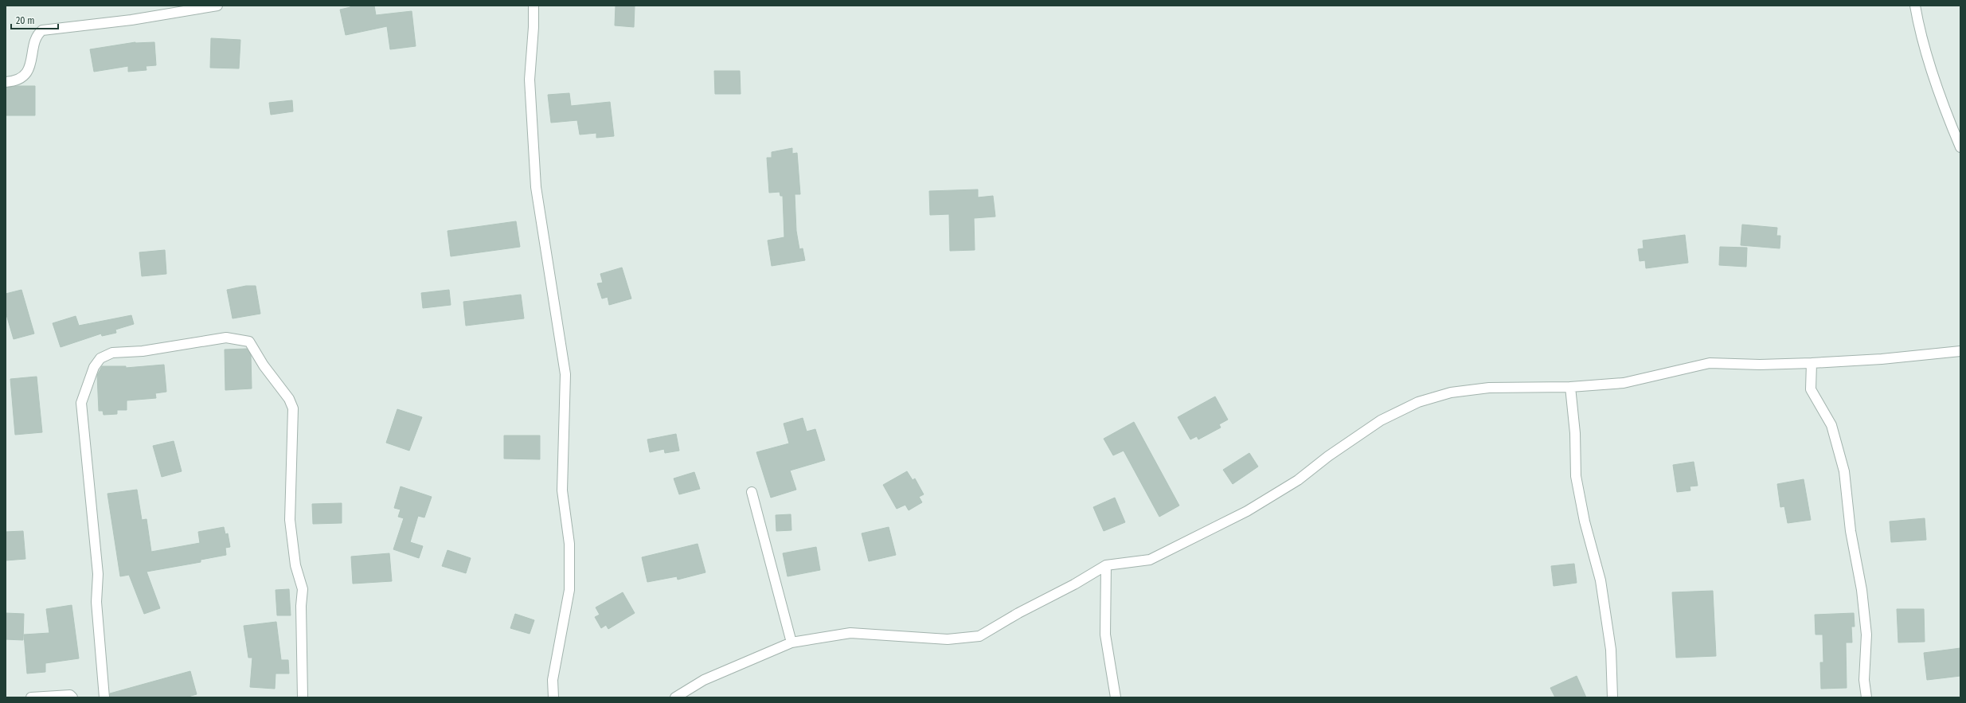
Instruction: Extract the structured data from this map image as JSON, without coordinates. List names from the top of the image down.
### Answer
{
  "scale_bar": "20 m"
}
